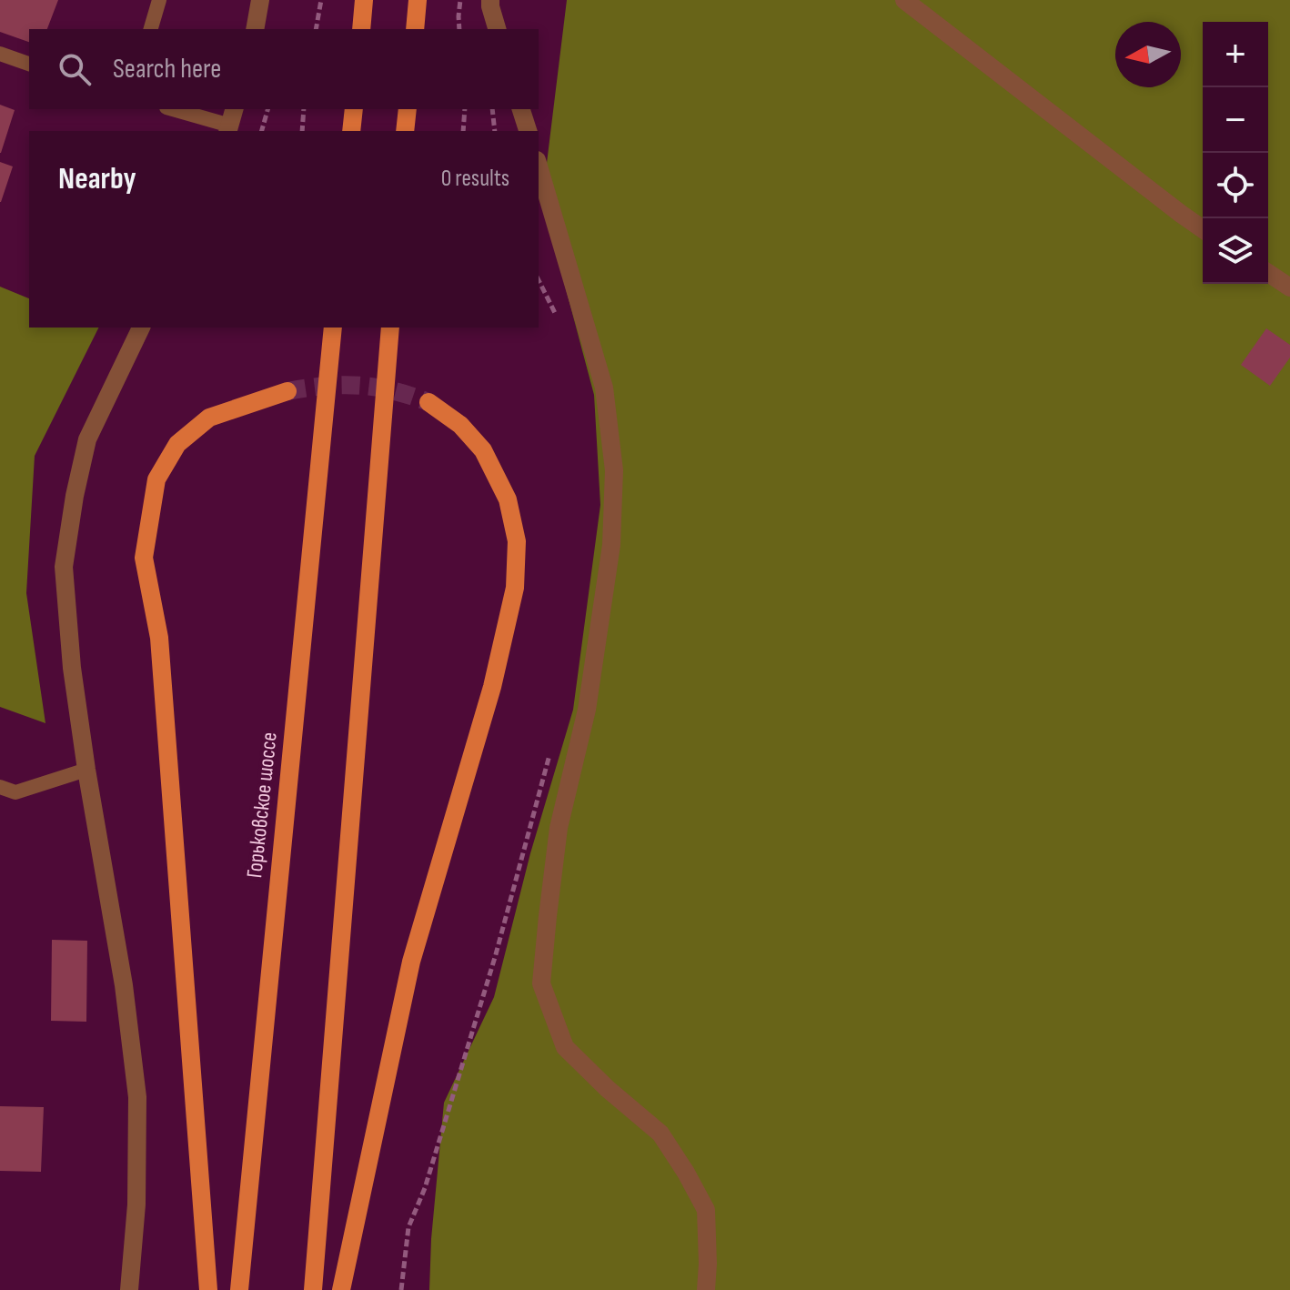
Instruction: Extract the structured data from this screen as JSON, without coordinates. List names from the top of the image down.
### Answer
{
  "streets": {
    "main road": ["Горьковское шоссе"]
  },
  "north": "left",
  "page": {
    "map_buttons": ["+", "−"],
    "search": "Search here",
    "heading": ["Nearby", "0 results"]
  }
}
